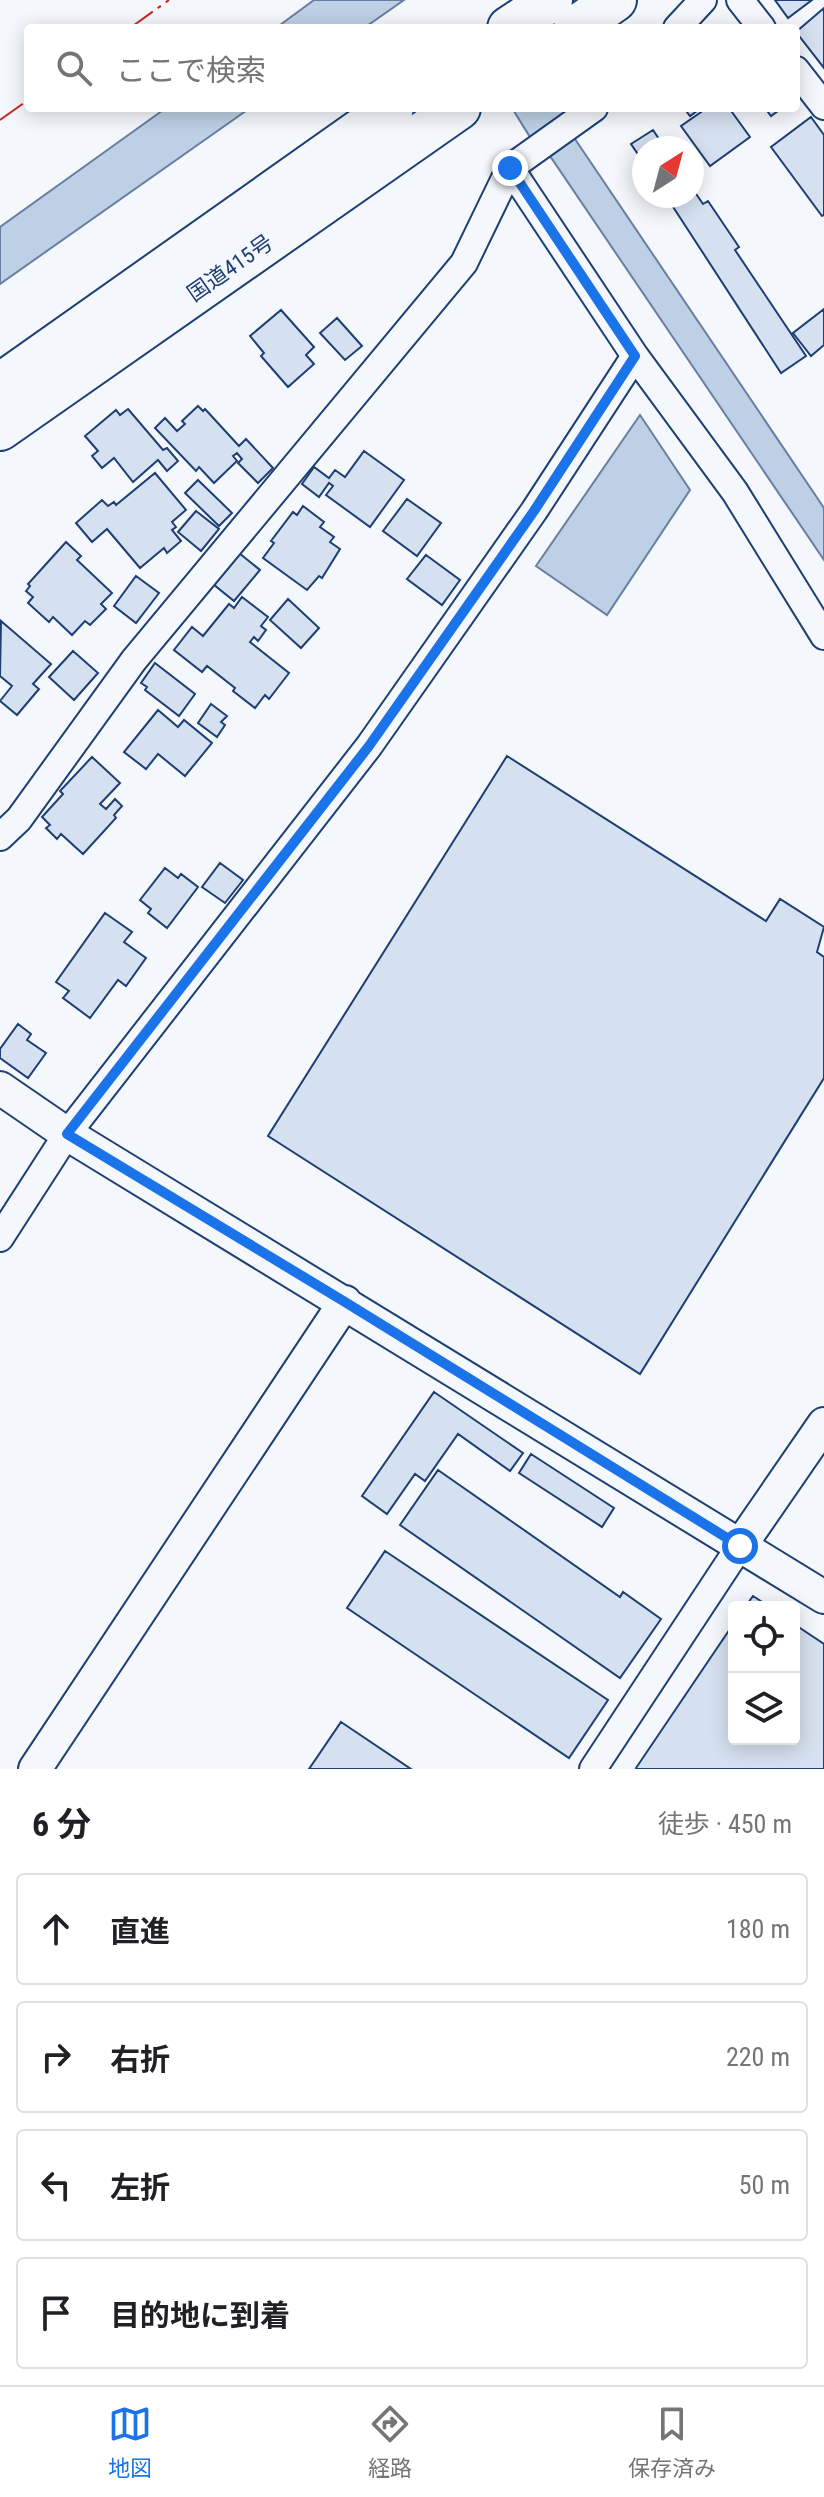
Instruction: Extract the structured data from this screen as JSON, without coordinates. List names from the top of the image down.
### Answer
{
  "streets": {
    "highway": ["国道415号"]
  },
  "north": "top right",
  "page": {
    "search": "ここで検索",
    "heading": ["6 分", "徒歩 · 450 m"],
    "list": [
      ["直進", "180 m"],
      ["右折", "220 m"],
      ["左折", "50 m"],
      "目的地に到着"
    ],
    "nav": ["地図", "経路", "保存済み"]
  }
}
